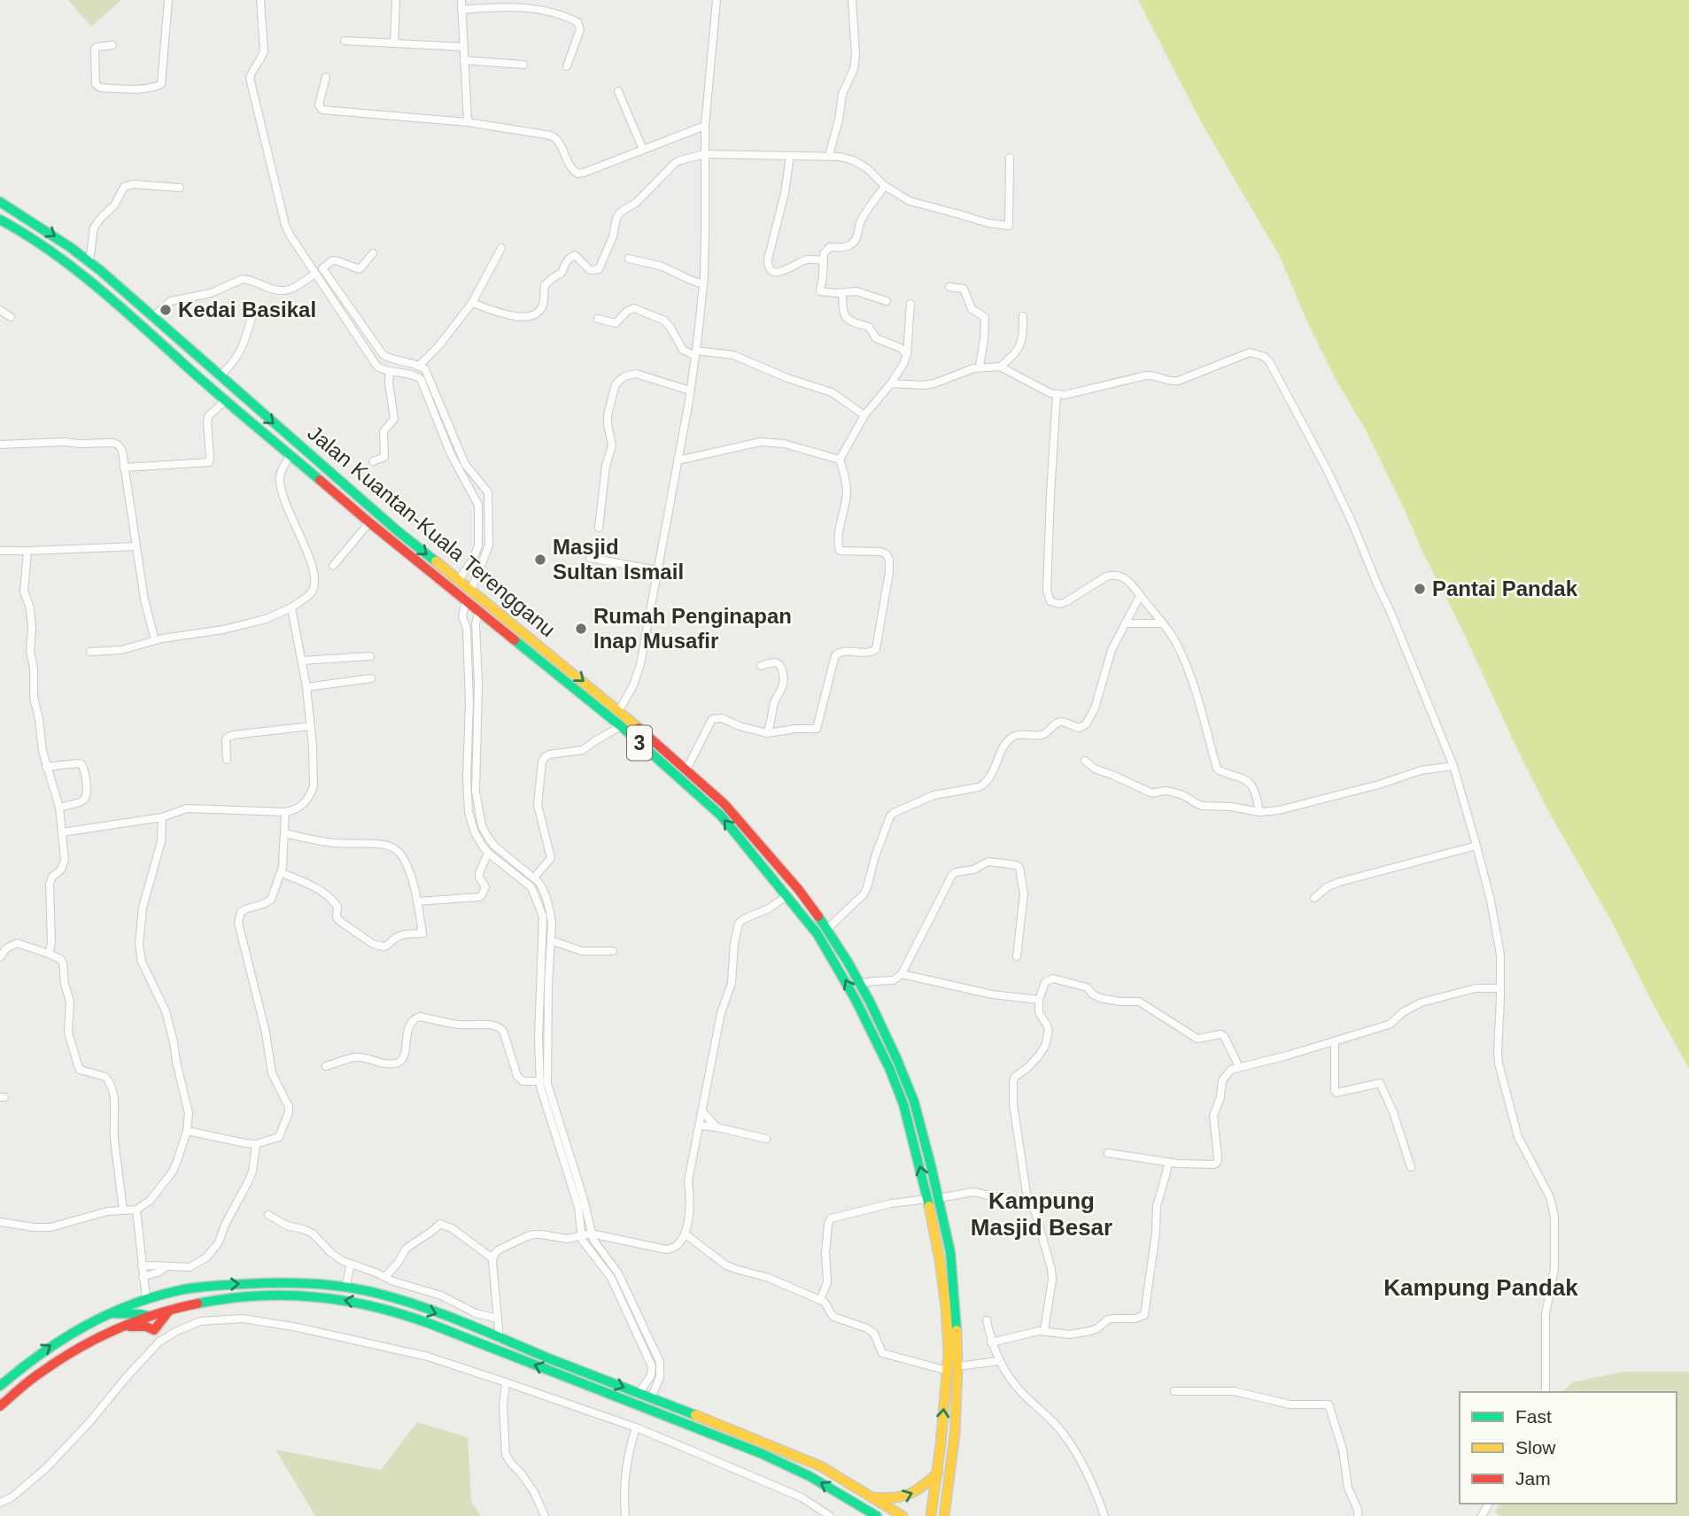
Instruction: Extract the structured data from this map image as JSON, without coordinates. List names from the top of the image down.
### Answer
{
  "streets": {
    "main road": ["Jalan Kuantan-Kuala Terengganu", "3"]
  },
  "districts": ["Kampung Masjid Besar", "Kampung Pandak"],
  "places": [
    "Kedai Basikal",
    "Masjid Sultan Ismail",
    "Pantai Pandak",
    "Rumah Penginapan Inap Musafir"
  ],
  "legend": ["Fast", "Slow", "Jam"]
}
